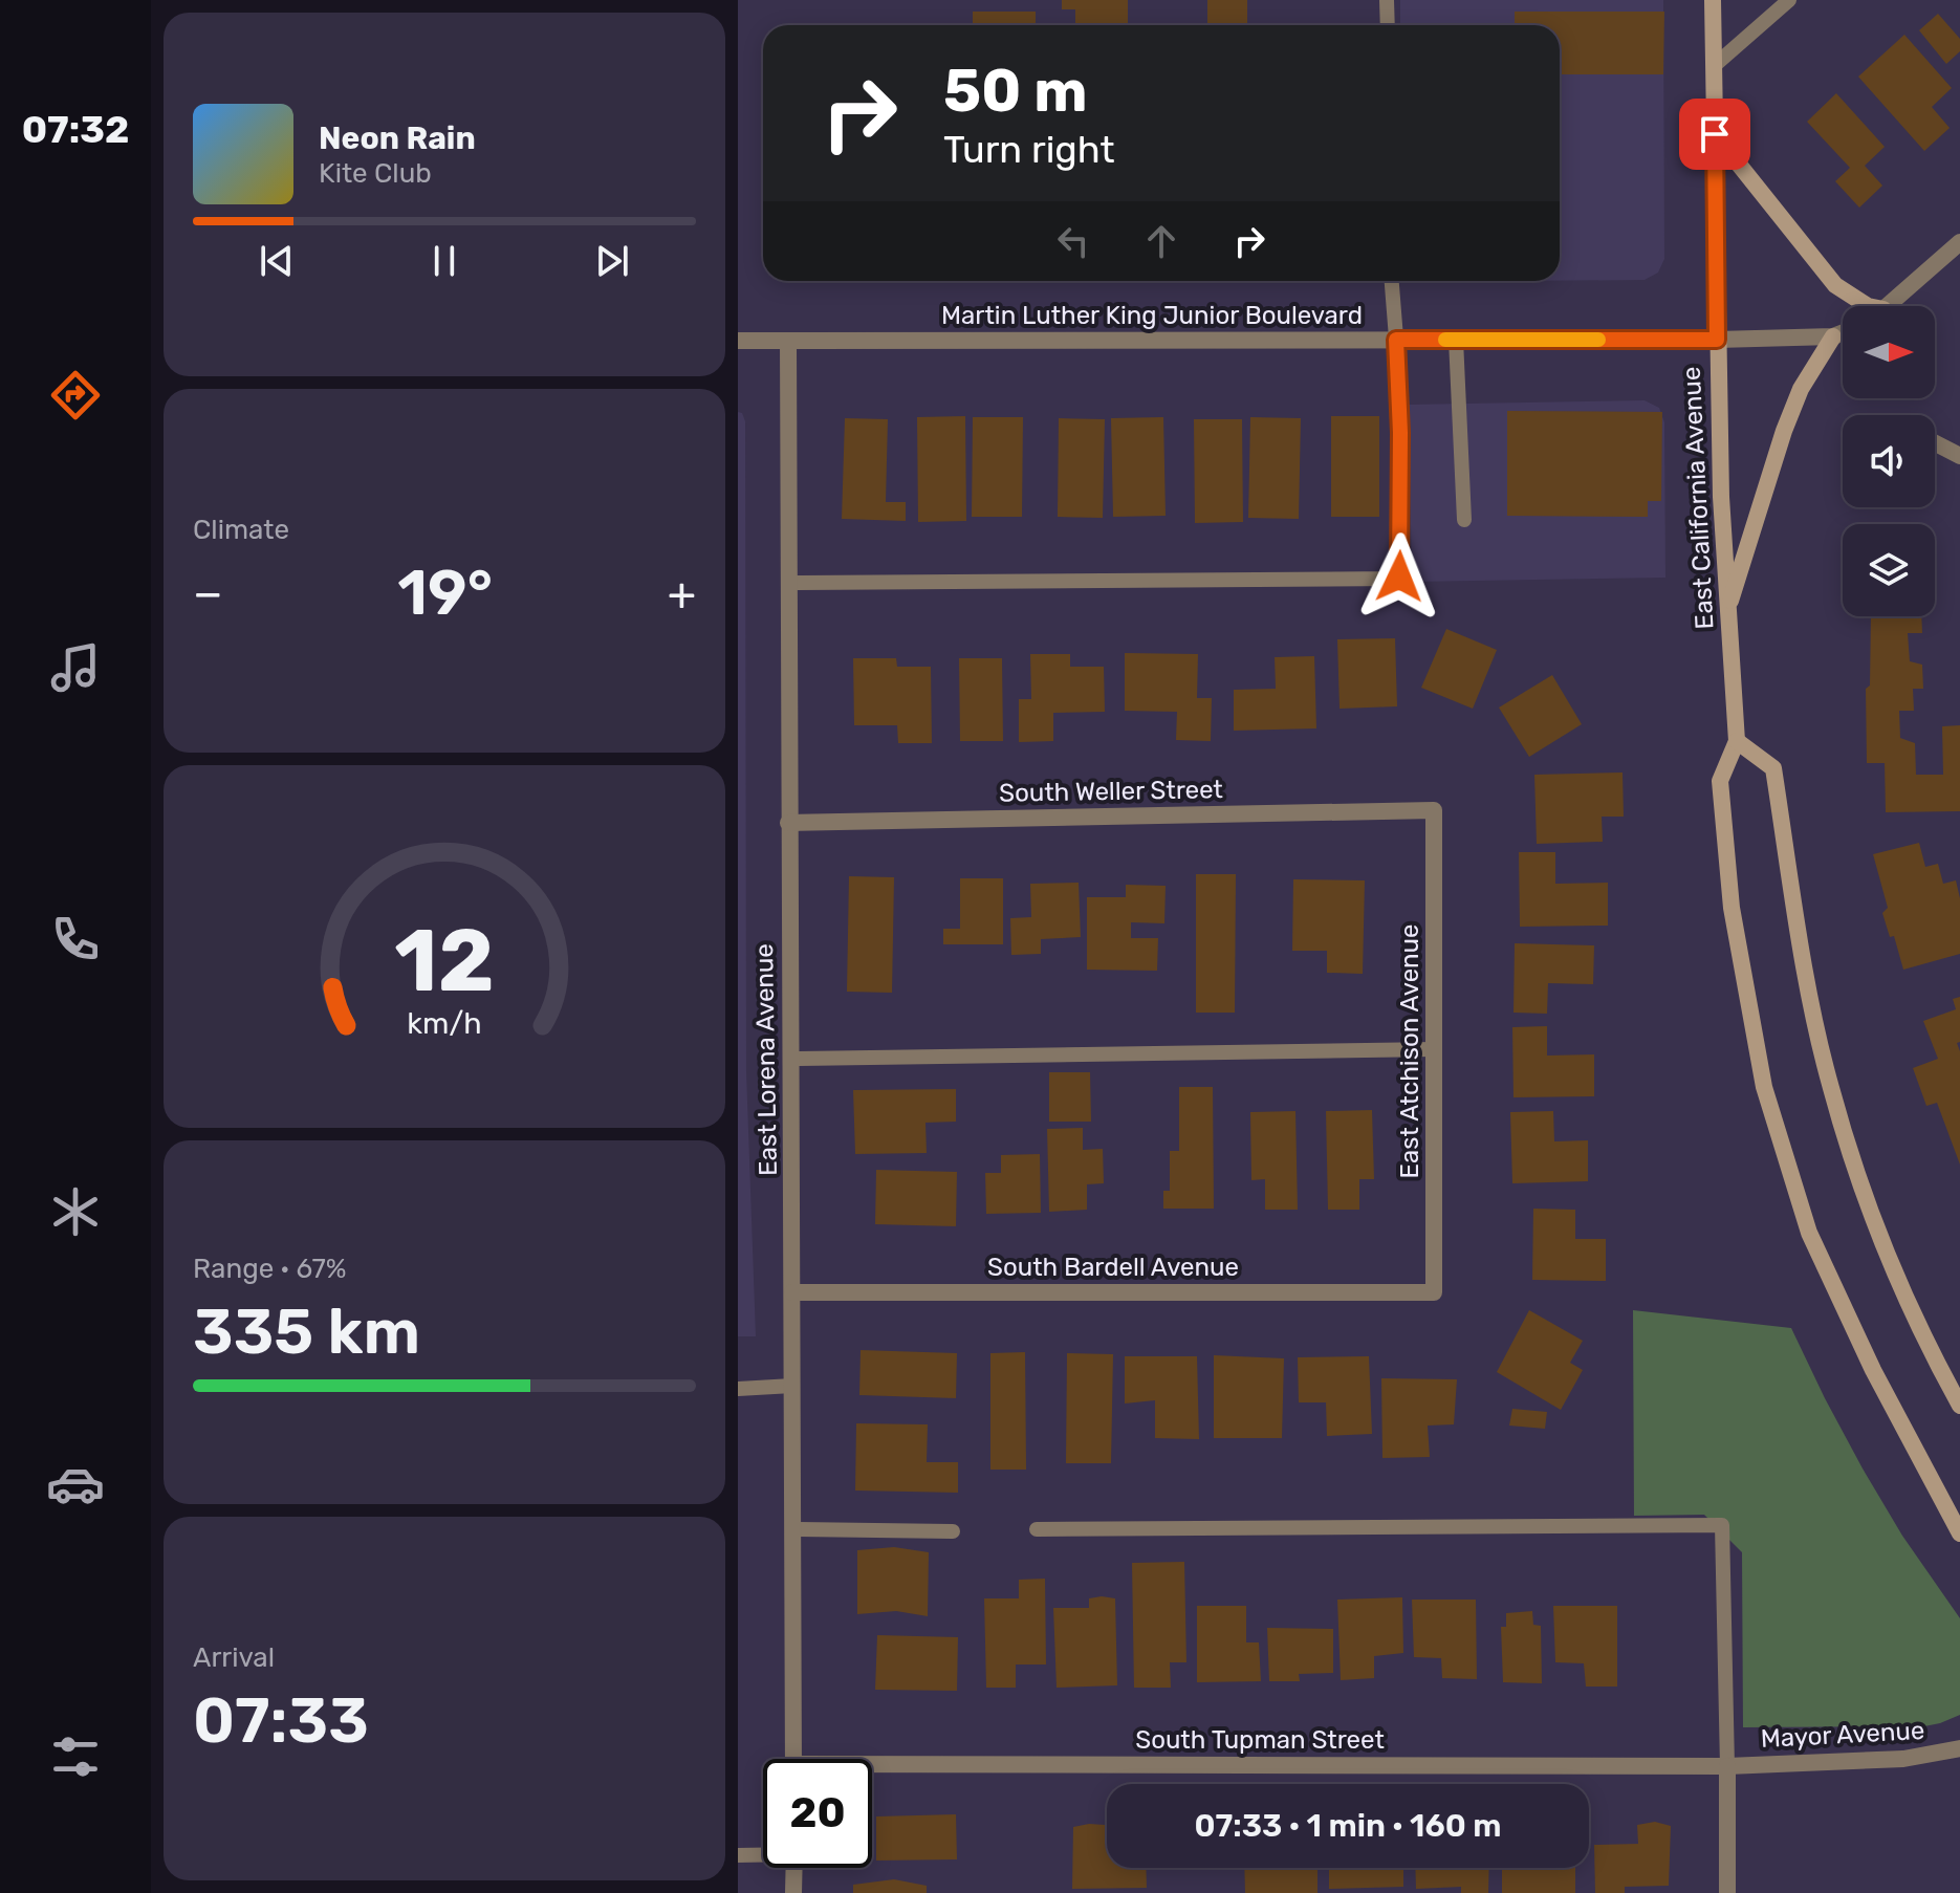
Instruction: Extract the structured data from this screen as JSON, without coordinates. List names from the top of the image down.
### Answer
{
  "streets": {
    "main road": ["East California Avenue"],
    "street": [
      "Martin Luther King Junior Boulevard",
      "South Weller Street",
      "East Atchison Avenue",
      "East Lorena Avenue",
      "South Bardell Avenue",
      "Mayor Avenue",
      "South Tupman Street"
    ]
  },
  "crossings": [
    ["Martin Luther King Junior Boulevard", "East California Avenue"],
    ["Martin Luther King Junior Boulevard", "East Lorena Avenue"],
    ["South Weller Street", "East Atchison Avenue"],
    ["South Weller Street", "East Lorena Avenue"],
    ["East Atchison Avenue", "South Bardell Avenue"],
    ["East Lorena Avenue", "South Bardell Avenue"],
    ["Mayor Avenue", "South Tupman Street"]
  ],
  "north": "right",
  "page": {
    "tabs": "07:32",
    "turn": ["50 m", "Turn right"],
    "song": ["Neon Rain", "Kite Club"],
    "tile": [
      "Climate",
      ["Range · 67%", "335 km"],
      ["Arrival", "07:33"]
    ],
    "heat": ["−", "19°", "+"],
    "limit": "20",
    "trip": "07:33 · 1 min · 160 m",
    "gauge": ["12", "km/h"]
  }
}
